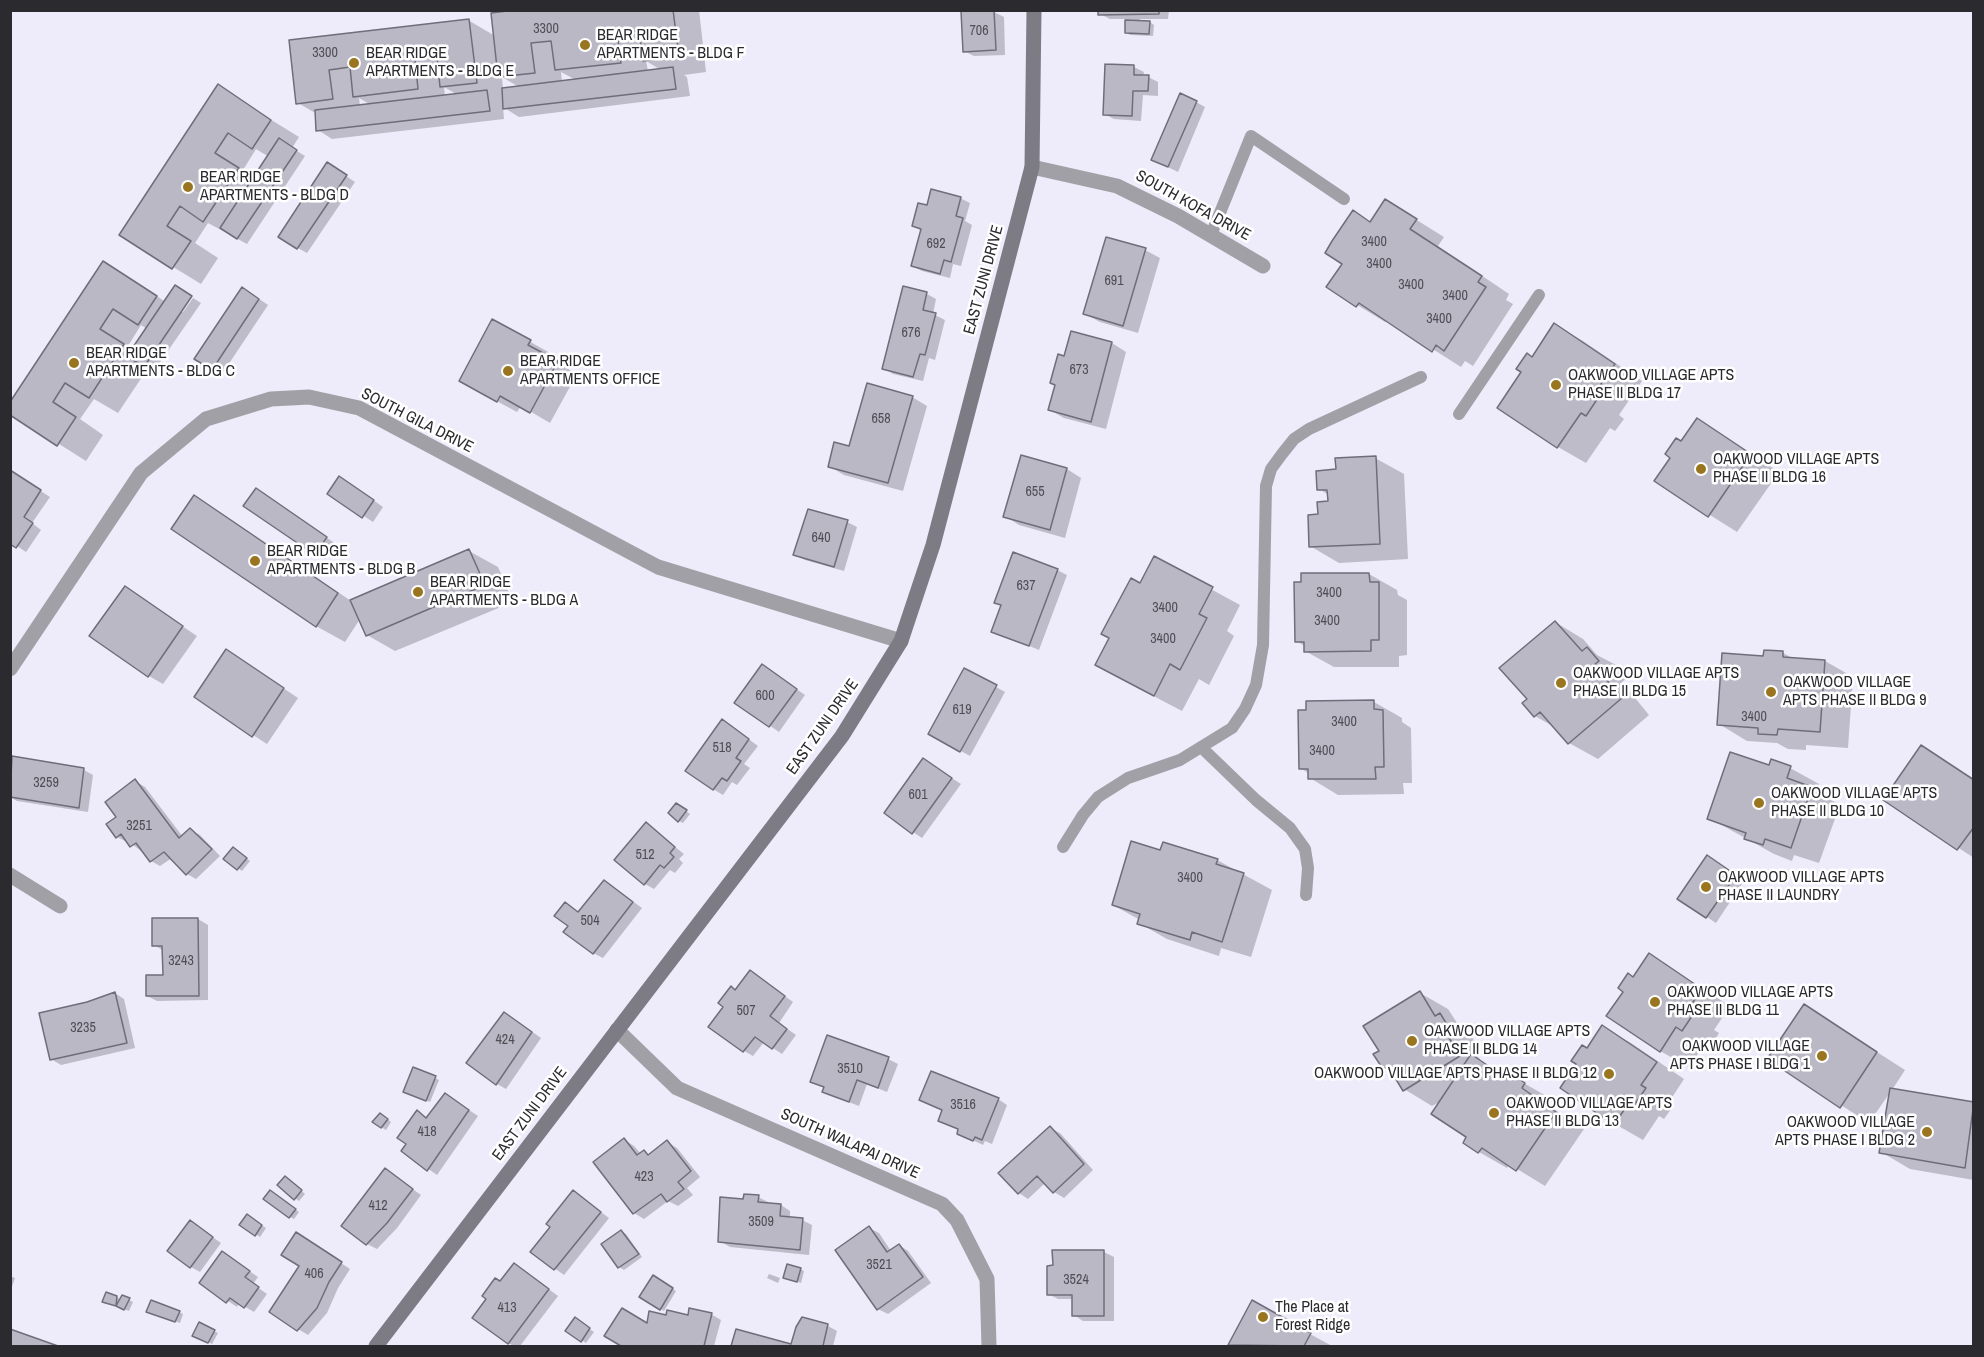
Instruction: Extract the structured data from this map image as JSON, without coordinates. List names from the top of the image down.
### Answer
{
  "streets": {
    "street": [
      "SOUTH KOFA DRIVE",
      "EAST ZUNI DRIVE",
      "SOUTH GILA DRIVE",
      "SOUTH WALAPAI DRIVE"
    ]
  },
  "crossings": [
    ["SOUTH KOFA DRIVE", "EAST ZUNI DRIVE"],
    ["EAST ZUNI DRIVE", "SOUTH GILA DRIVE"],
    ["EAST ZUNI DRIVE", "SOUTH WALAPAI DRIVE"]
  ],
  "places": [
    "BEAR RIDGE APARTMENTS - BLDG F",
    "BEAR RIDGE APARTMENTS - BLDG E",
    "BEAR RIDGE APARTMENTS - BLDG D",
    "BEAR RIDGE APARTMENTS - BLDG C",
    "BEAR RIDGE APARTMENTS OFFICE",
    "OAKWOOD VILLAGE APTS PHASE II BLDG 17",
    "OAKWOOD VILLAGE APTS PHASE II BLDG 16",
    "BEAR RIDGE APARTMENTS - BLDG B",
    "BEAR RIDGE APARTMENTS - BLDG A",
    "OAKWOOD VILLAGE APTS PHASE II BLDG 15",
    "OAKWOOD VILLAGE APTS PHASE II BLDG 9",
    "OAKWOOD VILLAGE APTS PHASE II BLDG 10",
    "OAKWOOD VILLAGE APTS PHASE II LAUNDRY",
    "OAKWOOD VILLAGE APTS PHASE II BLDG 11",
    "OAKWOOD VILLAGE APTS PHASE II BLDG 14",
    "OAKWOOD VILLAGE APTS PHASE I BLDG 1",
    "OAKWOOD VILLAGE APTS PHASE II BLDG 12",
    "OAKWOOD VILLAGE APTS PHASE II BLDG 13",
    "OAKWOOD VILLAGE APTS PHASE I BLDG 2",
    "The Place at Forest Ridge"
  ],
  "house_numbers": [
    "3300",
    "706",
    "3300",
    "3400",
    "692",
    "3400",
    "691",
    "3400",
    "3400",
    "3400",
    "676",
    "673",
    "658",
    "655",
    "640",
    "637",
    "3400",
    "3400",
    "3400",
    "3400",
    "600",
    "619",
    "3400",
    "3400",
    "518",
    "3400",
    "3259",
    "601",
    "3251",
    "512",
    "3400",
    "504",
    "3243",
    "507",
    "3235",
    "424",
    "3510",
    "3516",
    "418",
    "423",
    "412",
    "3509",
    "3521",
    "406",
    "3524",
    "413"
  ]
}
